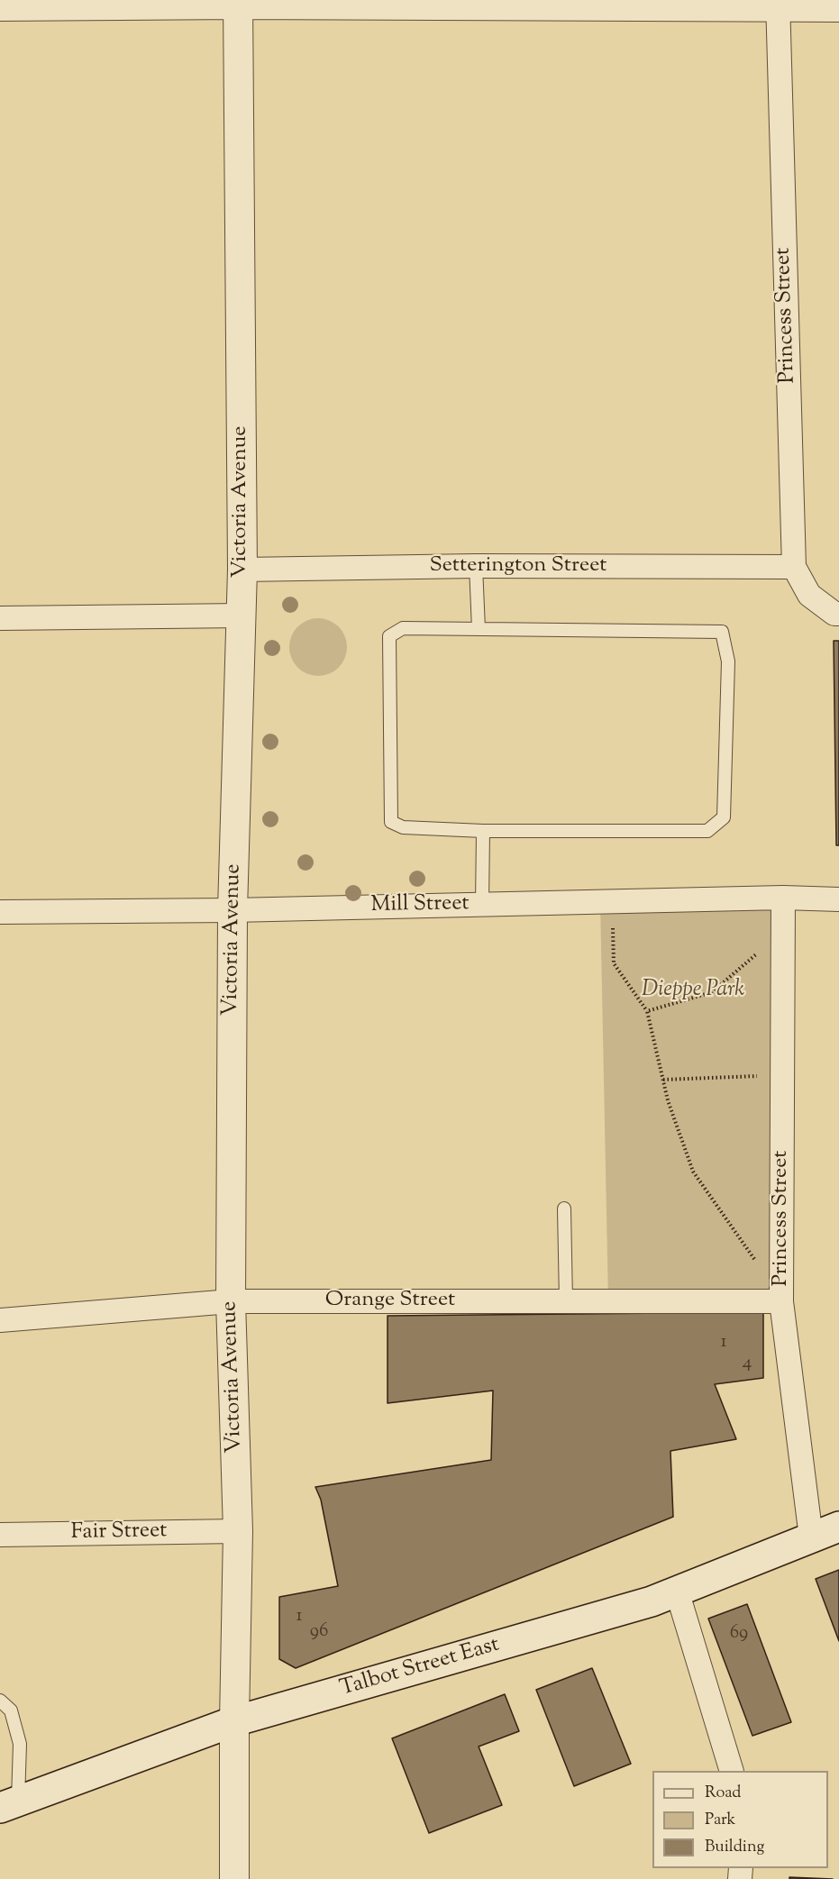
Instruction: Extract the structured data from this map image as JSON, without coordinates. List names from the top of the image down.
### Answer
{
  "streets": {
    "main road": ["Talbot Street East"],
    "street": [
      "Princess Street",
      "Victoria Avenue",
      "Setterington Street",
      "Mill Street",
      "Orange Street",
      "Fair Street"
    ]
  },
  "crossings": [
    ["Princess Street", "Setterington Street"],
    ["Princess Street", "Mill Street"],
    ["Princess Street", "Orange Street"],
    ["Princess Street", "Talbot Street East"],
    ["Victoria Avenue", "Setterington Street"],
    ["Victoria Avenue", "Mill Street"],
    ["Victoria Avenue", "Orange Street"],
    ["Victoria Avenue", "Fair Street"],
    ["Victoria Avenue", "Talbot Street East"]
  ],
  "parks": ["Dieppe Park"],
  "house_numbers": [
    "1",
    "4",
    "1",
    "96",
    "69"
  ],
  "legend": ["Road", "Park", "Building"]
}
